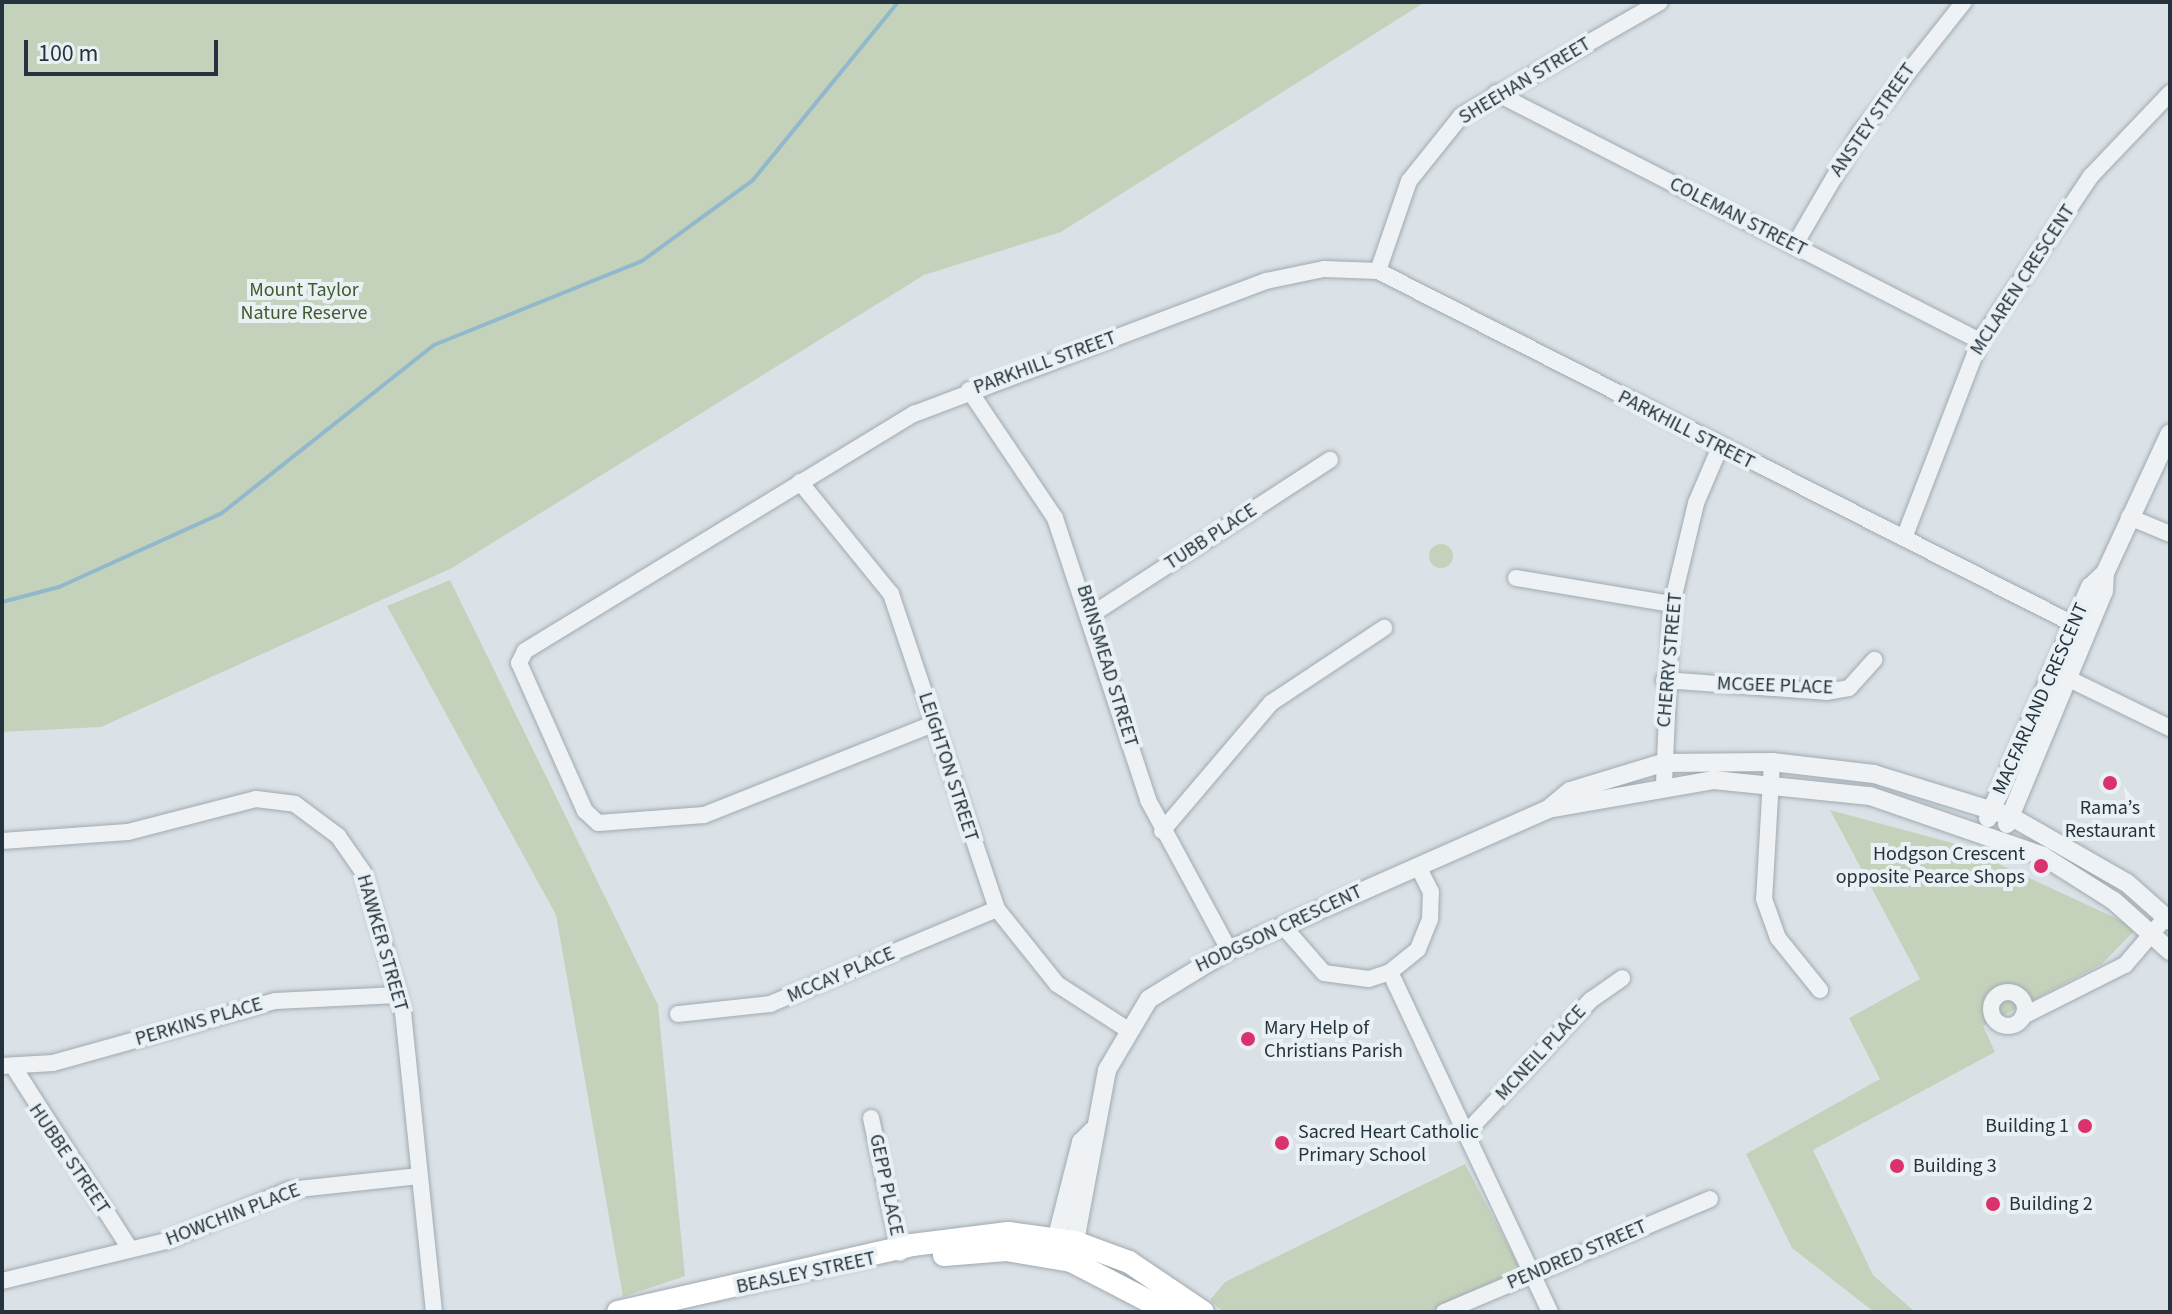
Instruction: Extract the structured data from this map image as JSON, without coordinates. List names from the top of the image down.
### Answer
{
  "streets": {
    "main road": ["BEASLEY STREET"],
    "street": [
      "SHEEHAN STREET",
      "ANSTEY STREET",
      "COLEMAN STREET",
      "MCLAREN CRESCENT",
      "PARKHILL STREET",
      "TUBB PLACE",
      "CHERRY STREET",
      "BRINSMEAD STREET",
      "MCGEE PLACE",
      "MACFARLAND CRESCENT",
      "LEIGHTON STREET",
      "HODGSON CRESCENT",
      "HAWKER STREET",
      "MCCAY PLACE",
      "PERKINS PLACE",
      "MCNEIL PLACE",
      "HUBBE STREET",
      "GEPP PLACE",
      "HOWCHIN PLACE",
      "PENDRED STREET"
    ]
  },
  "crossings": [
    ["SHEEHAN STREET", "COLEMAN STREET"],
    ["SHEEHAN STREET", "PARKHILL STREET"],
    ["ANSTEY STREET", "COLEMAN STREET"],
    ["COLEMAN STREET", "MCLAREN CRESCENT"],
    ["MCLAREN CRESCENT", "PARKHILL STREET"],
    ["PARKHILL STREET", "CHERRY STREET"],
    ["PARKHILL STREET", "BRINSMEAD STREET"],
    ["PARKHILL STREET", "MACFARLAND CRESCENT"],
    ["PARKHILL STREET", "LEIGHTON STREET"],
    ["TUBB PLACE", "BRINSMEAD STREET"],
    ["CHERRY STREET", "MCGEE PLACE"],
    ["CHERRY STREET", "HODGSON CRESCENT"],
    ["BRINSMEAD STREET", "HODGSON CRESCENT"],
    ["MACFARLAND CRESCENT", "HODGSON CRESCENT"],
    ["LEIGHTON STREET", "HODGSON CRESCENT"],
    ["LEIGHTON STREET", "MCCAY PLACE"],
    ["HODGSON CRESCENT", "BEASLEY STREET"],
    ["HAWKER STREET", "PERKINS PLACE"],
    ["HAWKER STREET", "HOWCHIN PLACE"],
    ["PERKINS PLACE", "HUBBE STREET"],
    ["HUBBE STREET", "HOWCHIN PLACE"],
    ["GEPP PLACE", "BEASLEY STREET"]
  ],
  "parks": ["Mount Taylor Nature Reserve"],
  "places": [
    "Rama’s Restaurant",
    "Hodgson Crescent opposite Pearce Shops",
    "Mary Help of Christians Parish",
    "Building 1",
    "Sacred Heart Catholic Primary School",
    "Building 3",
    "Building 2"
  ],
  "scale_bar": "100 m"
}
